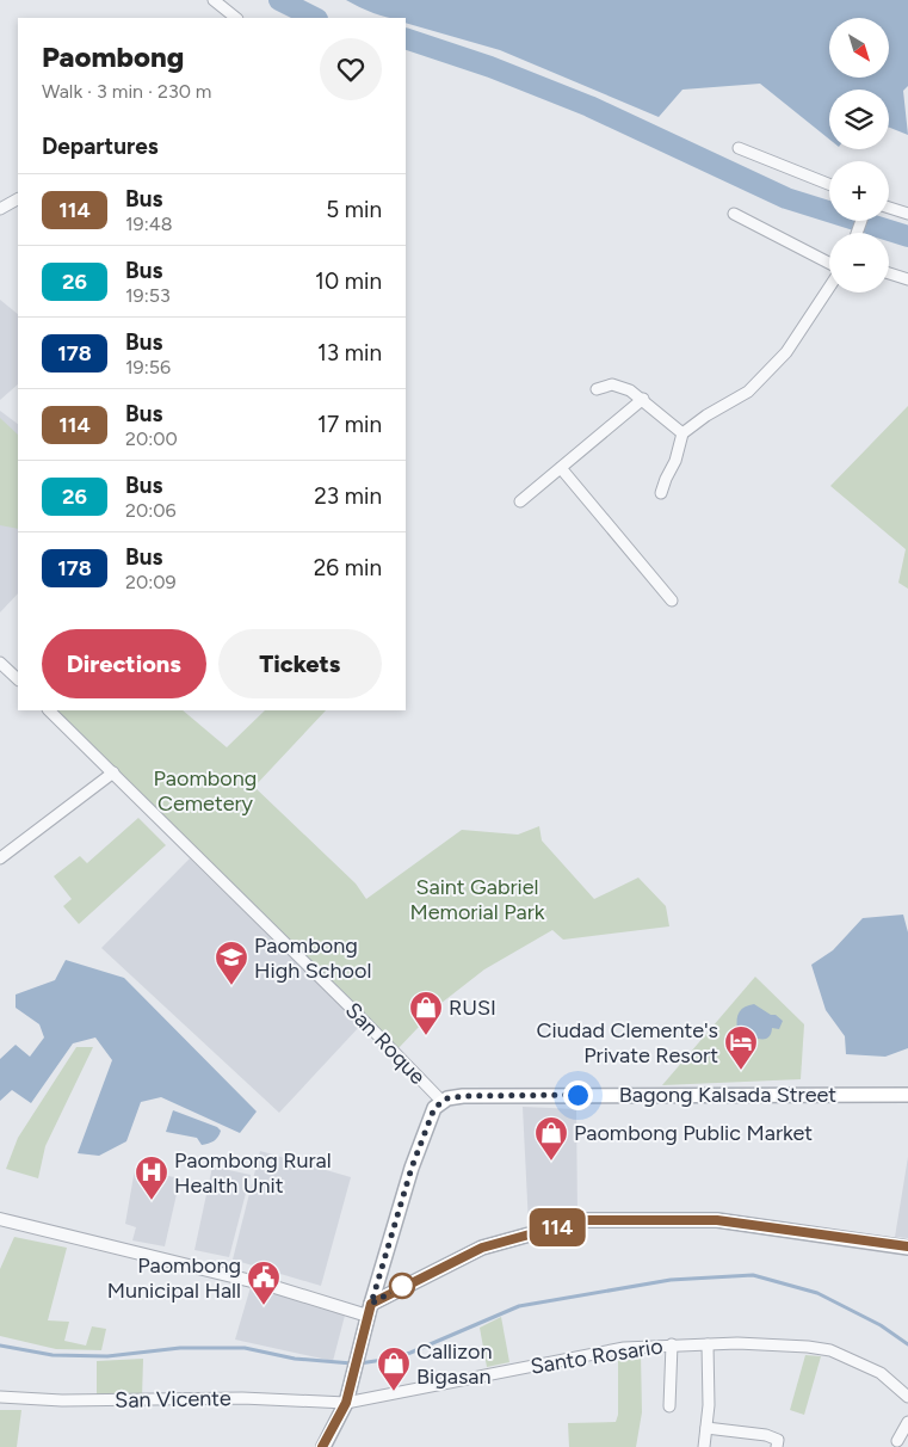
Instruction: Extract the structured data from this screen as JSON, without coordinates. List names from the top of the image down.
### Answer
{
  "streets": {
    "main road": ["Bagong Kalsada Street"],
    "street": ["San Roque", "Santo Rosario", "San Vicente"]
  },
  "crossings": [
    ["San Roque", "Bagong Kalsada Street"],
    ["Santo Rosario", "San Vicente"]
  ],
  "parks": ["Paombong Cemetery", "Saint Gabriel Memorial Park"],
  "places": {
    "school or university": ["Paombong High School"],
    "shop": ["RUSI", "Paombong Public Market", "Callizon Bigasan"],
    "hotel": ["Ciudad Clemente's Private Resort"],
    "hospital": ["Paombong Rural Health Unit"],
    "public building": ["Paombong Municipal Hall"]
  },
  "lines": ["bus line 114"],
  "north": "bottom right",
  "page": {
    "on_map": "114",
    "map_buttons": ["+", "−"],
    "heading": [
      ["Paombong", "Walk · 3 min · 230 m"],
      "Departures"
    ],
    "list": [
      {
        "mark": "114",
        "name": "Bus",
        "note": "19:48",
        "value": "5 min"
      },
      {
        "mark": "26",
        "name": "Bus",
        "note": "19:53",
        "value": "10 min"
      },
      {
        "mark": "178",
        "name": "Bus",
        "note": "19:56",
        "value": "13 min"
      },
      {
        "mark": "114",
        "name": "Bus",
        "note": "20:00",
        "value": "17 min"
      },
      {
        "mark": "26",
        "name": "Bus",
        "note": "20:06",
        "value": "23 min"
      },
      {
        "mark": "178",
        "name": "Bus",
        "note": "20:09",
        "value": "26 min"
      }
    ],
    "buttons": ["Directions", "Tickets"]
  }
}
